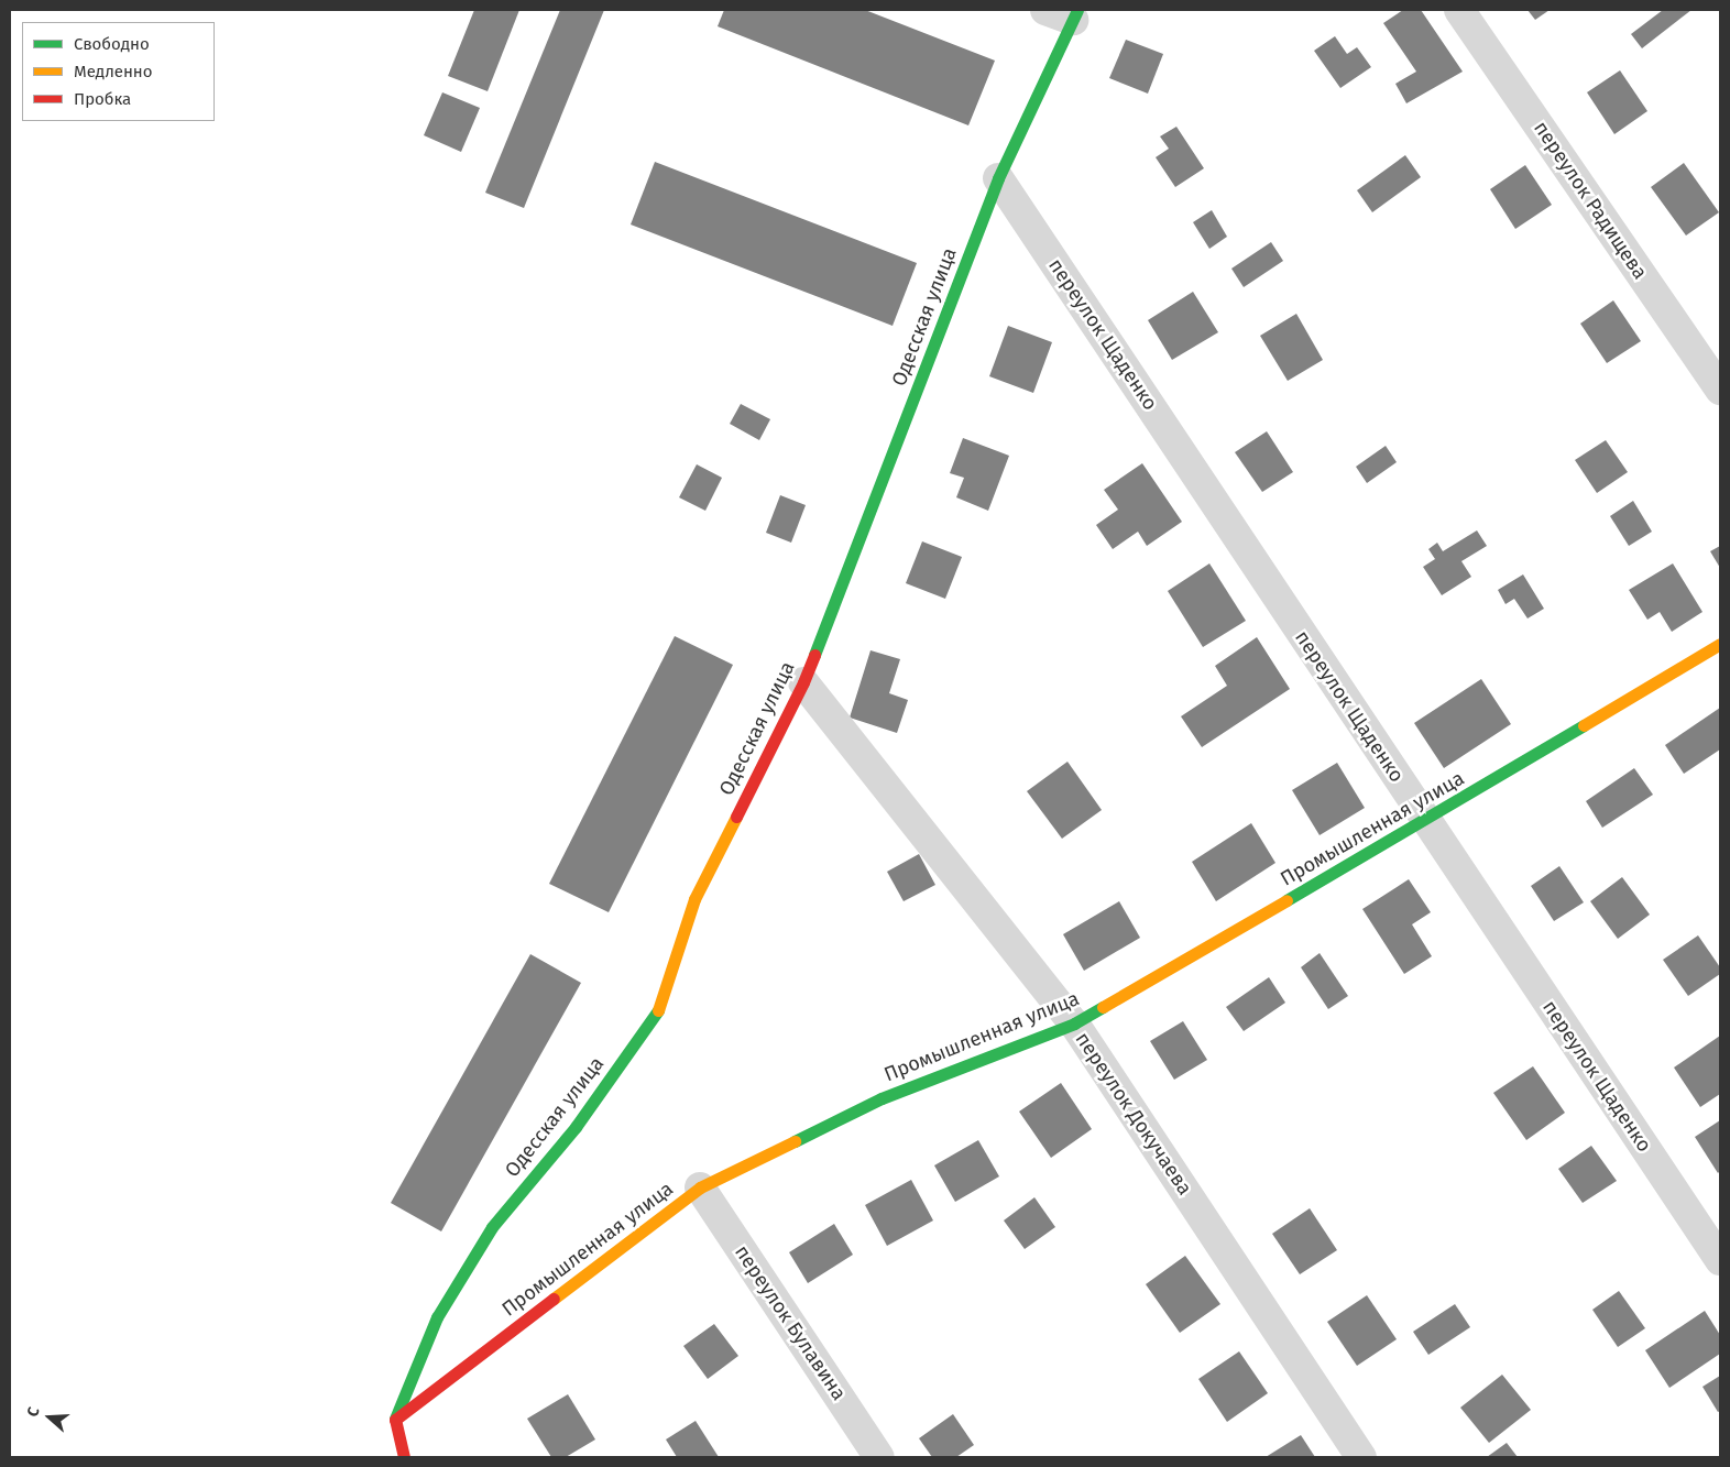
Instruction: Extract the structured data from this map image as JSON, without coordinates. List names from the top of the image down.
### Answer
{
  "streets": {
    "street": [
      "переулок Радищева",
      "Одесская улица",
      "переулок Щаденко",
      "Промышленная улица",
      "переулок Докучаева",
      "переулок Булавина"
    ]
  },
  "crossings": [
    ["Одесская улица", "переулок Щаденко"],
    ["Одесская улица", "Промышленная улица"],
    ["Одесская улица", "переулок Докучаева"],
    ["переулок Щаденко", "Промышленная улица"],
    ["Промышленная улица", "переулок Докучаева"],
    ["Промышленная улица", "переулок Булавина"]
  ],
  "legend": ["Свободно", "Медленно", "Пробка"],
  "north": "left"
}
